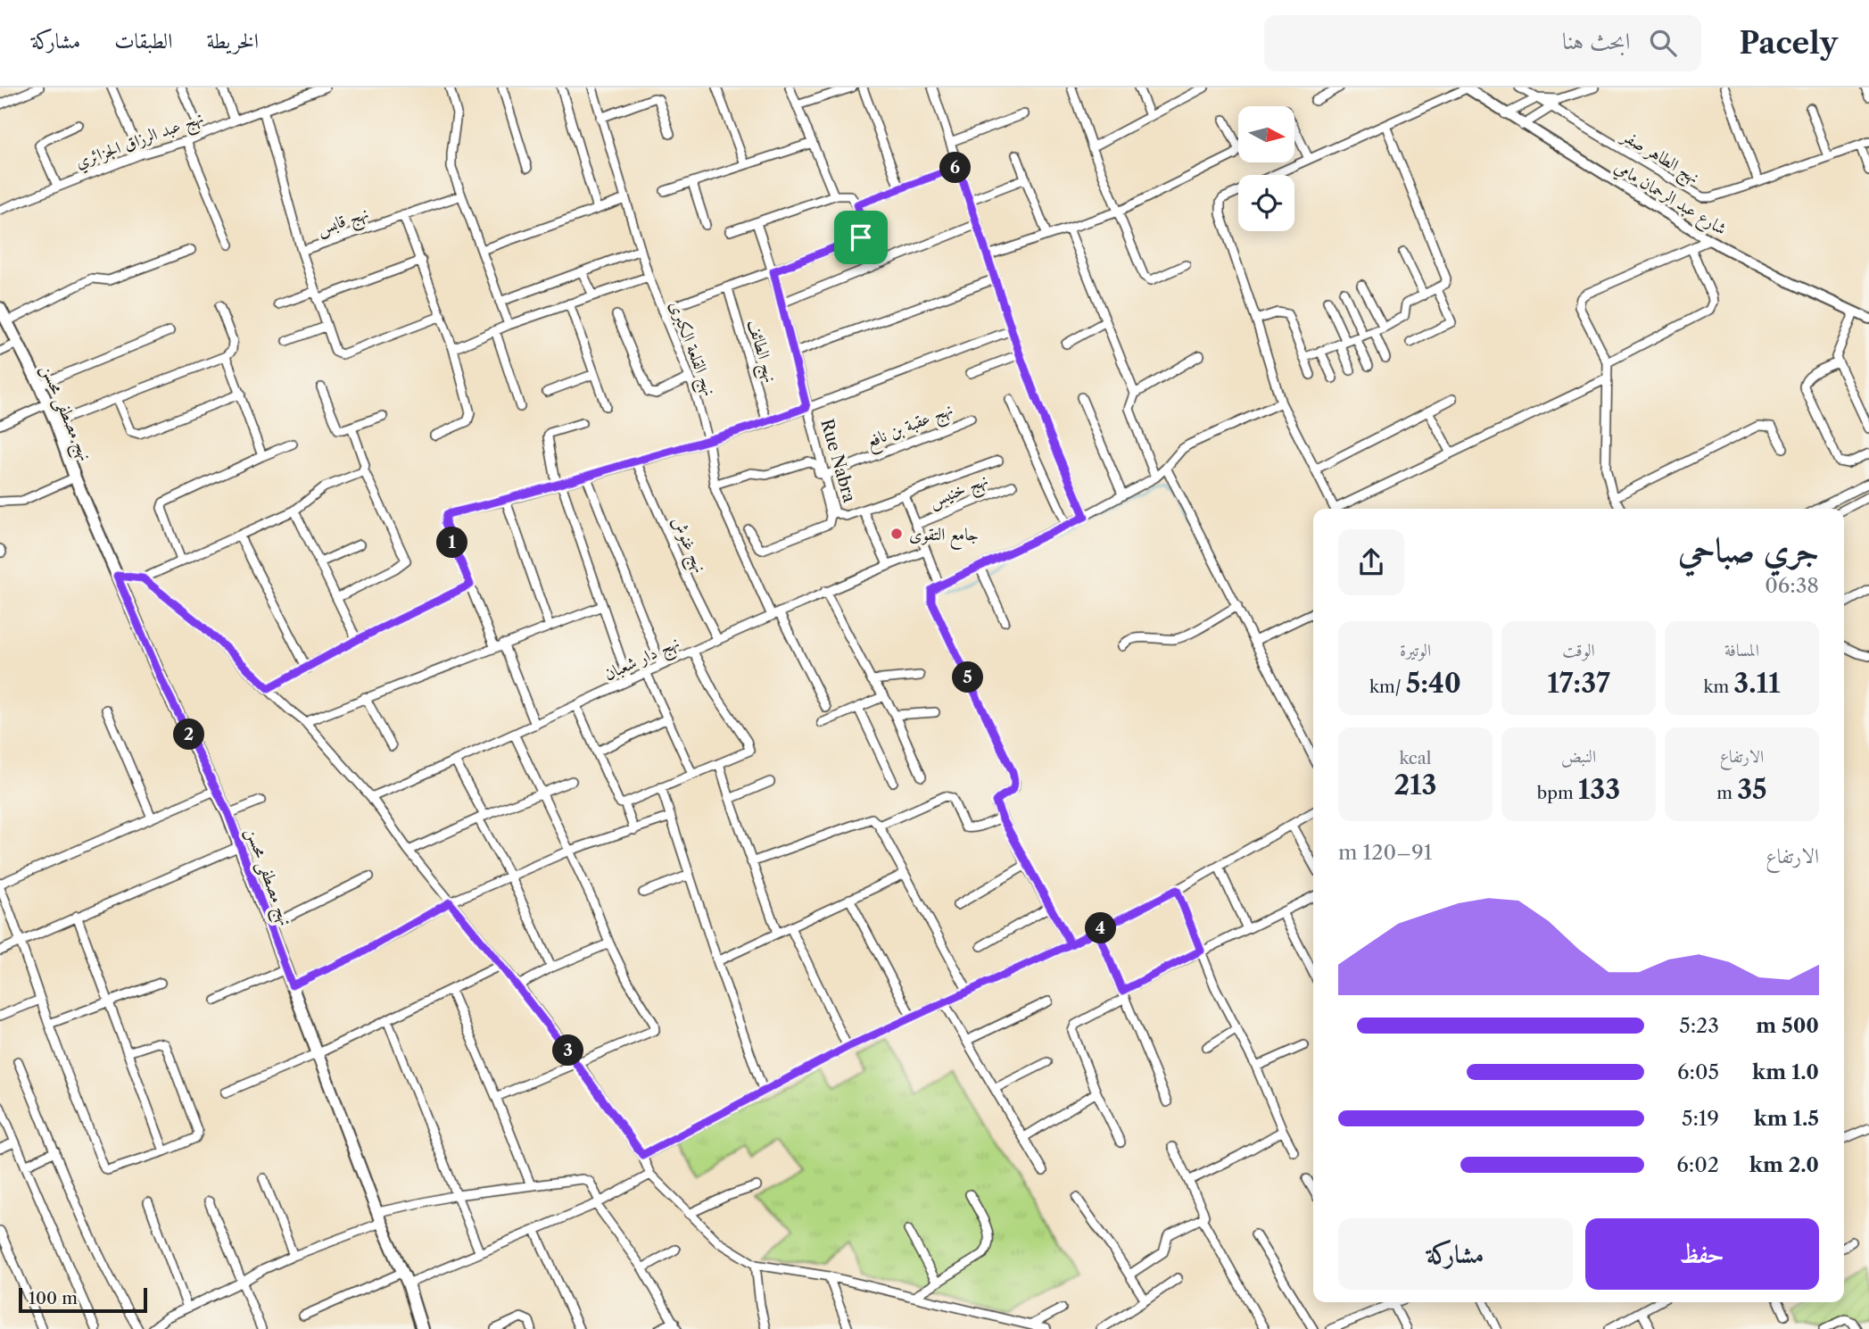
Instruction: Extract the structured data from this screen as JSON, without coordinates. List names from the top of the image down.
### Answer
{
  "streets": {
    "main road": ["نهج مصطفى محسن"],
    "street": [
      "نهج عبد الرزاق الجزائري",
      "نهج الطاهر صفر",
      "شارع عبد الرحمان مامي",
      "نهج قابس",
      "نهج القلعة الكبرى",
      "نهج الطائف",
      "نهج عقبة بن نافع",
      "Rue Nabra",
      "نهج خنيس",
      "نهج غنوش",
      "نهج دار شعبان"
    ]
  },
  "crossings": [
    ["نهج عبد الرزاق الجزائري", "نهج قابس"],
    ["نهج القلعة الكبرى", "نهج دار شعبان"],
    ["نهج عقبة بن نافع", "Rue Nabra"],
    ["نهج غنوش", "نهج دار شعبان"]
  ],
  "places": ["جامع التقوى"],
  "scale_bar": "100 m",
  "north": "right",
  "page": {
    "header": "Pacely",
    "search": "ابحث هنا",
    "nav": ["الخريطة", "الطبقات", "مشاركة"],
    "pins": [
      "6",
      "1",
      "5",
      "2",
      "4",
      "3"
    ],
    "heading": ["جري صباحي", "06:38"],
    "stats": [
      ["المسافة", "3.11 km"],
      ["الوقت", "17:37"],
      ["الوتيرة", "5:40 /km"],
      ["الارتفاع", "35 m"],
      ["النبض", "133 bpm"],
      ["kcal", "213"]
    ],
    "chart": ["الارتفاع", "91–120 m"],
    "list": [
      {
        "name": "500 m",
        "note": "5:23"
      },
      {
        "name": "1.0 km",
        "note": "6:05"
      },
      {
        "name": "1.5 km",
        "note": "5:19"
      },
      {
        "name": "2.0 km",
        "note": "6:02"
      }
    ],
    "buttons": ["حفظ", "مشاركة"],
    "scale": "100 m"
  }
}
